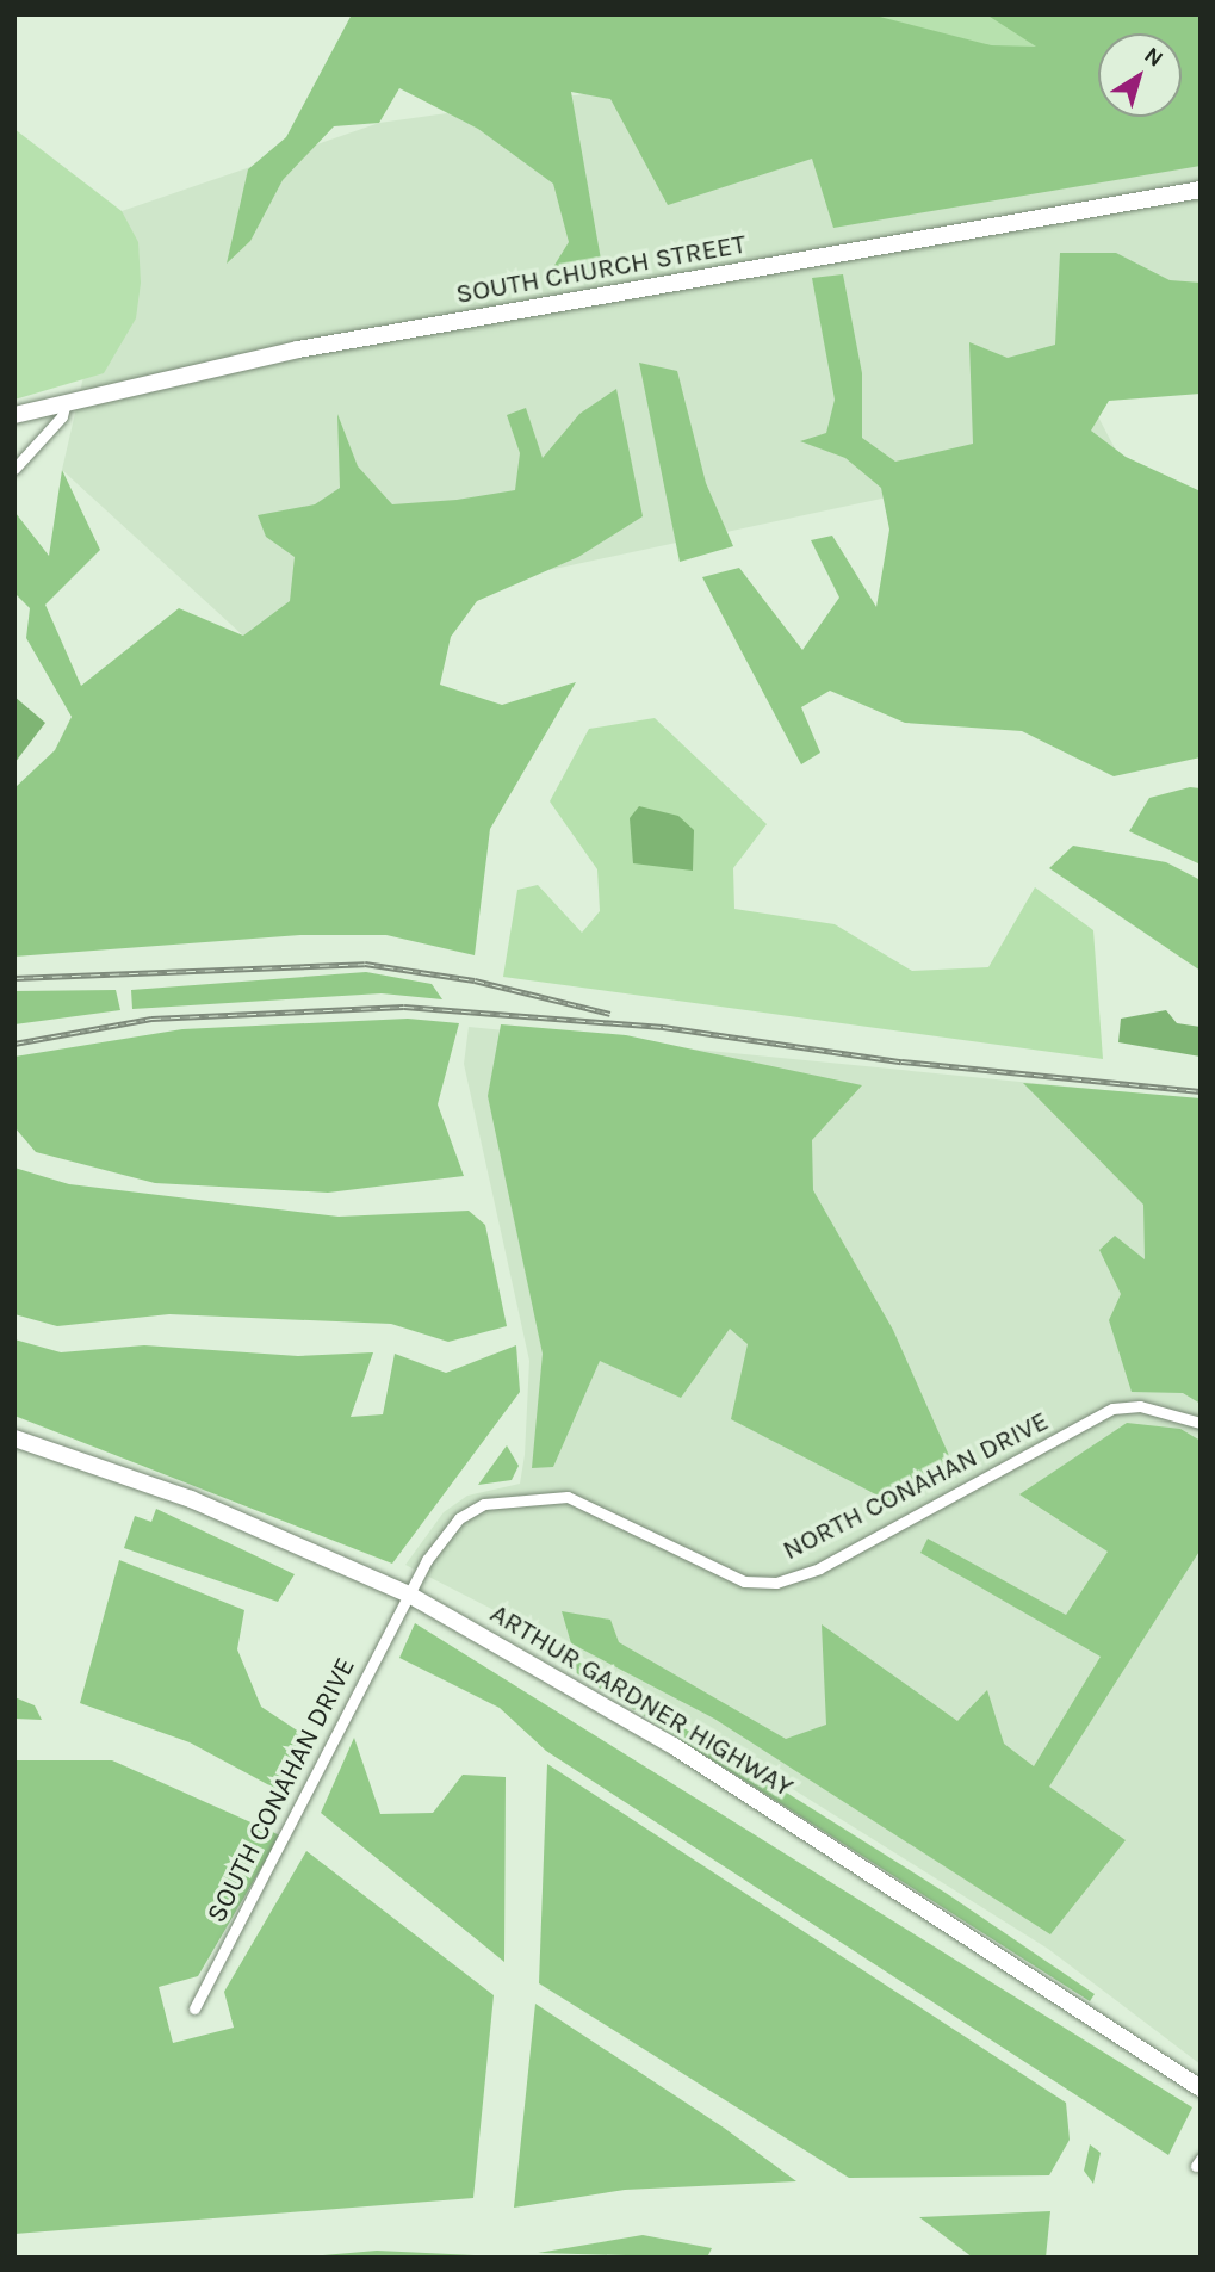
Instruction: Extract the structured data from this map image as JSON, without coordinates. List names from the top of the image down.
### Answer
{
  "streets": {
    "main road": ["SOUTH CHURCH STREET", "ARTHUR GARDNER HIGHWAY"],
    "street": ["NORTH CONAHAN DRIVE", "SOUTH CONAHAN DRIVE"]
  },
  "crossings": [
    ["NORTH CONAHAN DRIVE", "ARTHUR GARDNER HIGHWAY"],
    ["NORTH CONAHAN DRIVE", "SOUTH CONAHAN DRIVE"],
    ["ARTHUR GARDNER HIGHWAY", "SOUTH CONAHAN DRIVE"]
  ],
  "north": "top right"
}
